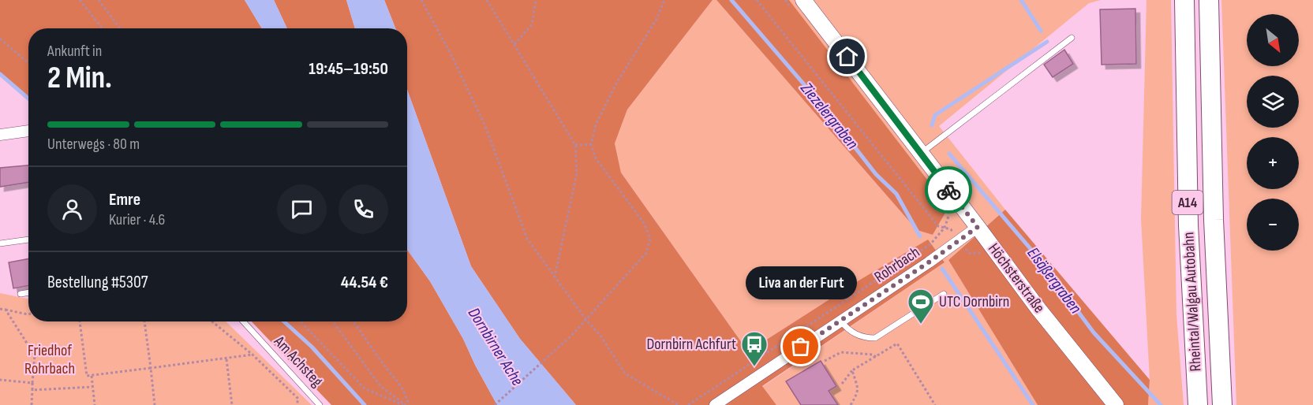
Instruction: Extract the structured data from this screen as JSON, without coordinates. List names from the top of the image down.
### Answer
{
  "streets": {
    "highway": ["A14", "Rheintal/Walgau Autobahn"],
    "main road": ["Höchsterstraße"],
    "street": ["Rohrbach"],
    "lane": ["Am Achsteg"]
  },
  "crossings": [
    ["Rohrbach", "Höchsterstraße"]
  ],
  "water": ["Ziezelergraben", "Elsäßergraben", "Dornbirner Ache"],
  "parks": ["Friedhof Rohrbach"],
  "places": {
    "sports": ["UTC Dornbirn"],
    "other": ["Liva an der Furt"],
    "bus stop": ["Dornbirn Achfurt"]
  },
  "north": "bottom right",
  "page": {
    "map_buttons": ["+", "−"],
    "heading": ["2 Min.", "Ankunft in", "19:45–19:50"],
    "panel": [
      "Emre",
      "Kurier · 4.6",
      "Bestellung #5307",
      "44.54 €"
    ],
    "bar": "Unterwegs · 80 m",
    "bubble": "Liva an der Furt"
  }
}
